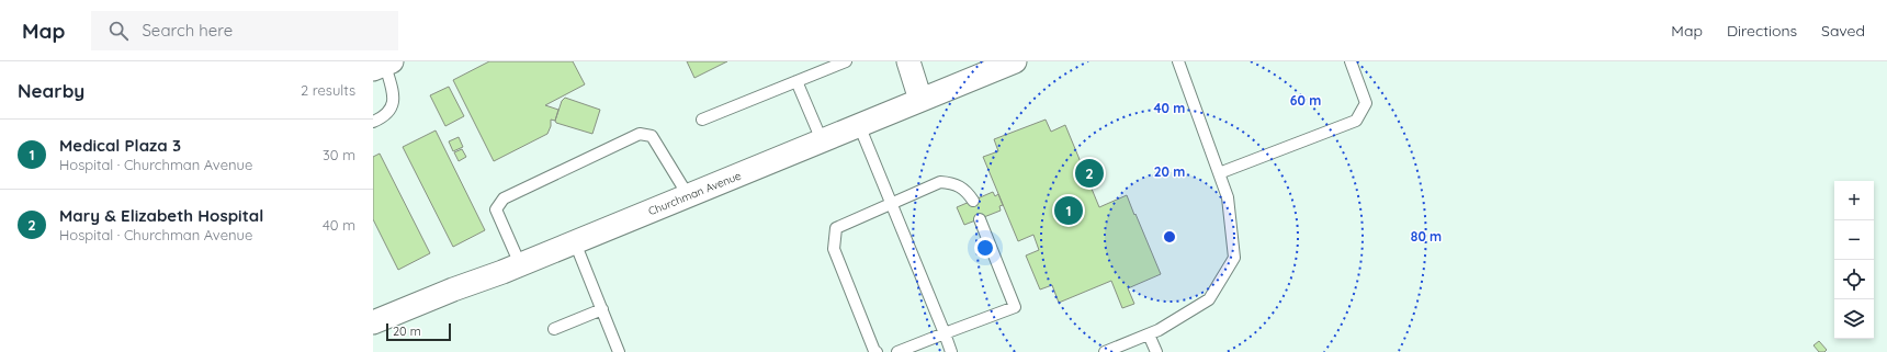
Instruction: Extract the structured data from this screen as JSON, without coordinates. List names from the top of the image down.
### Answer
{
  "streets": {
    "street": ["Churchman Avenue"]
  },
  "scale_bar": "20 m",
  "page": {
    "header": "Map",
    "search": "Search here",
    "nav": ["Map", "Directions", "Saved"],
    "heading": ["Nearby", "2 results"],
    "list": [
      {
        "mark": "1",
        "name": "Medical Plaza 3",
        "note": "Hospital · Churchman Avenue",
        "value": "30 m"
      },
      {
        "mark": "2",
        "name": "Mary & Elizabeth Hospital",
        "note": "Hospital · Churchman Avenue",
        "value": "40 m"
      }
    ],
    "pins": ["2", "1"],
    "map_buttons": ["+", "−"],
    "scale": "20 m"
  },
  "rings": [
    "60 m",
    "40 m",
    "20 m",
    "80 m"
  ]
}
